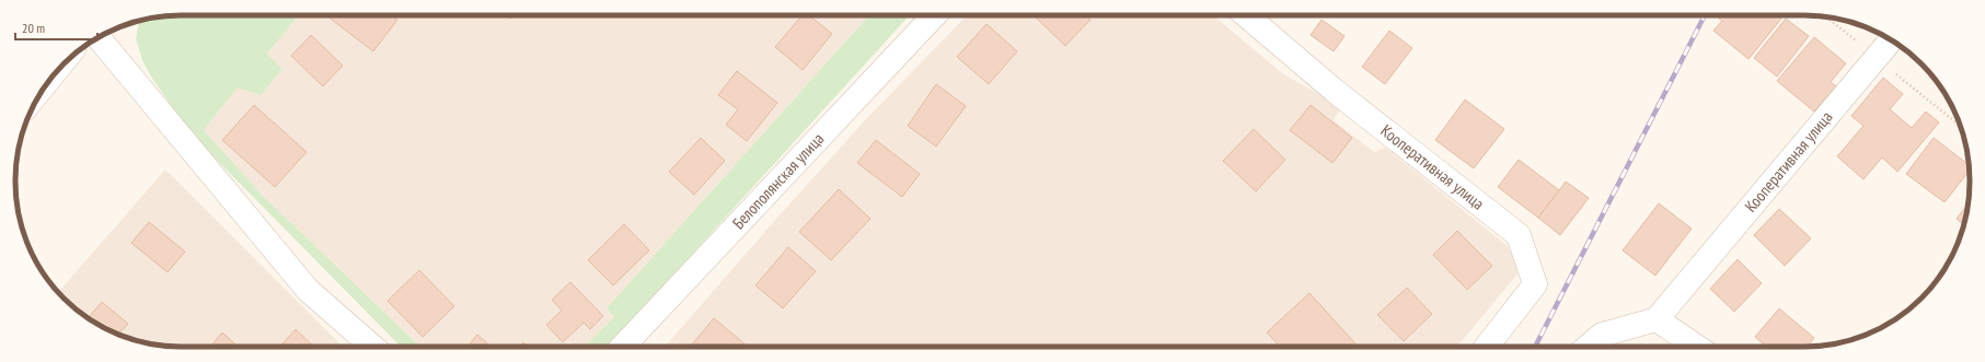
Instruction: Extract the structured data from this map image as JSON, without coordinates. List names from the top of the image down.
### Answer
{
  "streets": {
    "street": ["Кооперативная улица", "Белополянская улица"]
  },
  "scale_bar": "20 m"
}
